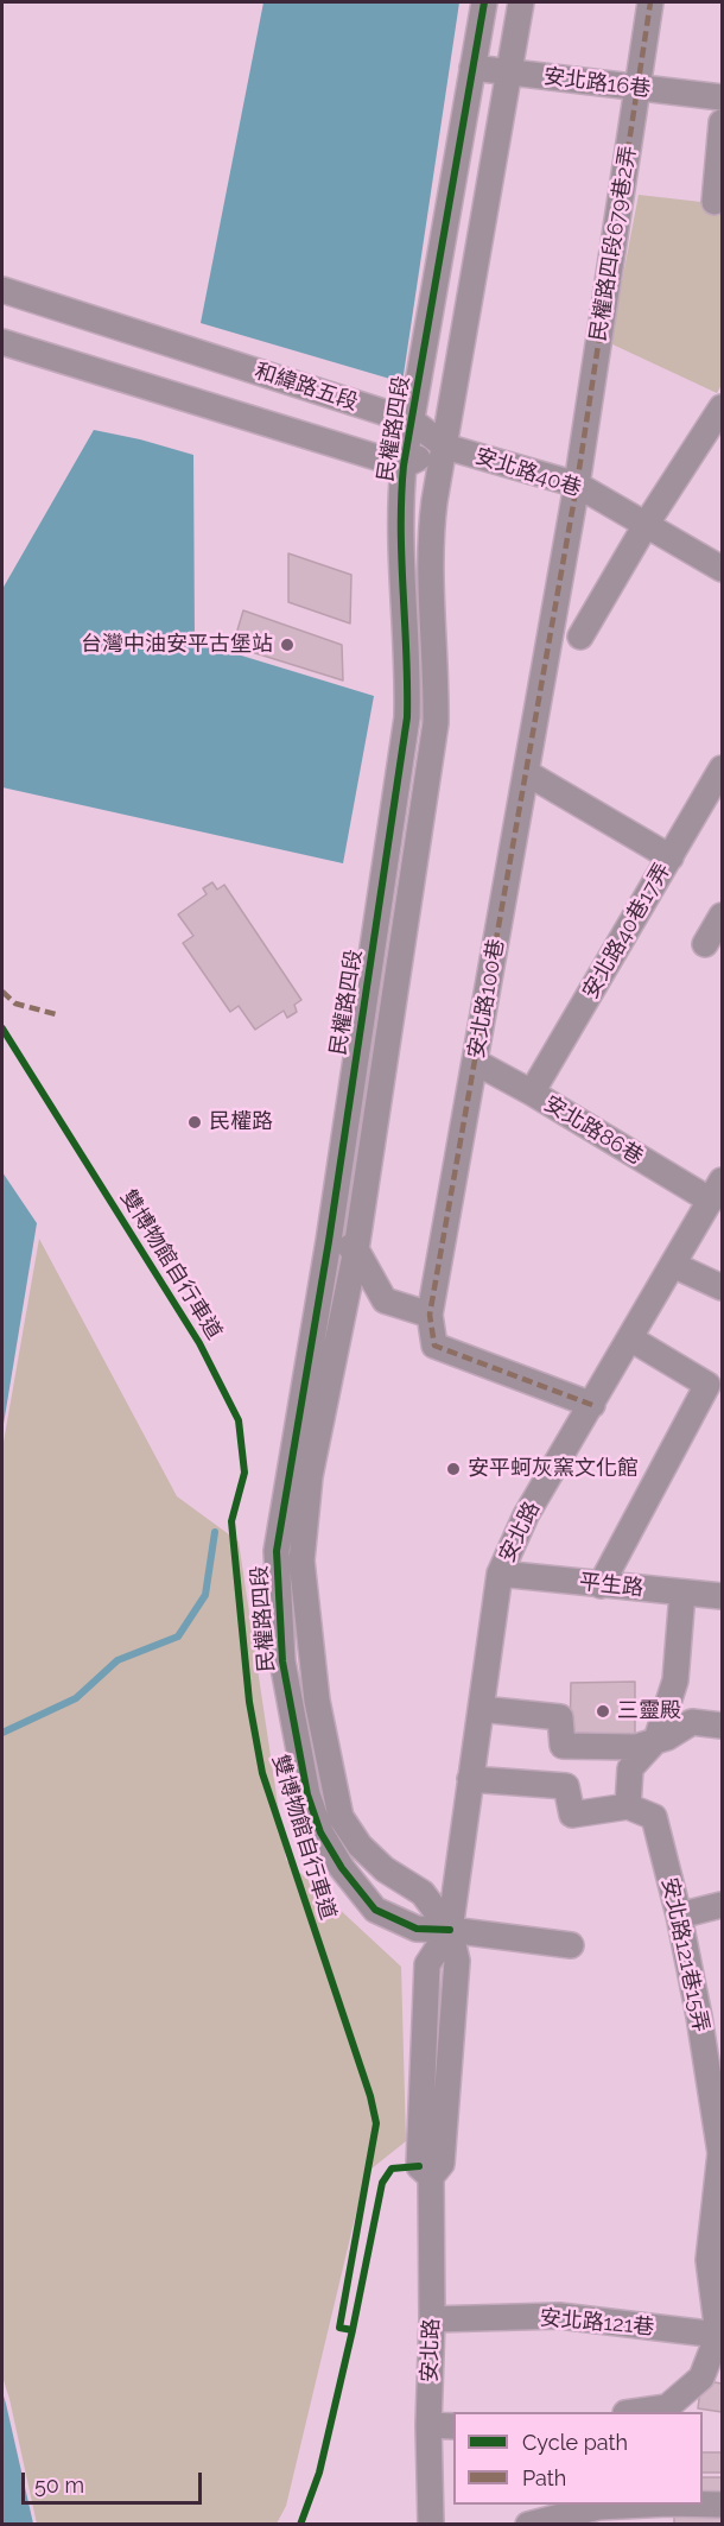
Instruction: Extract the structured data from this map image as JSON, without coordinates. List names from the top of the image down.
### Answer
{
  "streets": {
    "street": [
      "安北路16巷",
      "民權路四段679巷2弄",
      "和緯路五段",
      "民權路四段",
      "安北路40巷",
      "安北路40巷17弄",
      "安北路100巷",
      "安北路86巷",
      "安北路",
      "平生路",
      "安北路121巷15弄",
      "安北路121巷"
    ],
    "cycle path": ["雙博物館自行車道"]
  },
  "crossings": [
    ["安北路16巷", "民權路四段679巷2弄"],
    ["安北路16巷", "民權路四段"],
    ["民權路四段679巷2弄", "安北路40巷"],
    ["民權路四段679巷2弄", "安北路100巷"],
    ["和緯路五段", "民權路四段"],
    ["和緯路五段", "安北路40巷"],
    ["民權路四段", "安北路40巷"],
    ["民權路四段", "安北路"],
    ["安北路40巷", "安北路100巷"],
    ["安北路40巷17弄", "安北路86巷"],
    ["安北路100巷", "安北路86巷"],
    ["安北路100巷", "安北路"],
    ["安北路86巷", "安北路"],
    ["安北路", "平生路"],
    ["安北路", "安北路121巷"],
    ["安北路121巷15弄", "安北路121巷"]
  ],
  "places": [
    "台灣中油安平古堡站",
    "民權路",
    "安平蚵灰窯文化館",
    "三靈殿"
  ],
  "legend": ["Cycle path", "Path"],
  "scale_bar": "50 m"
}
